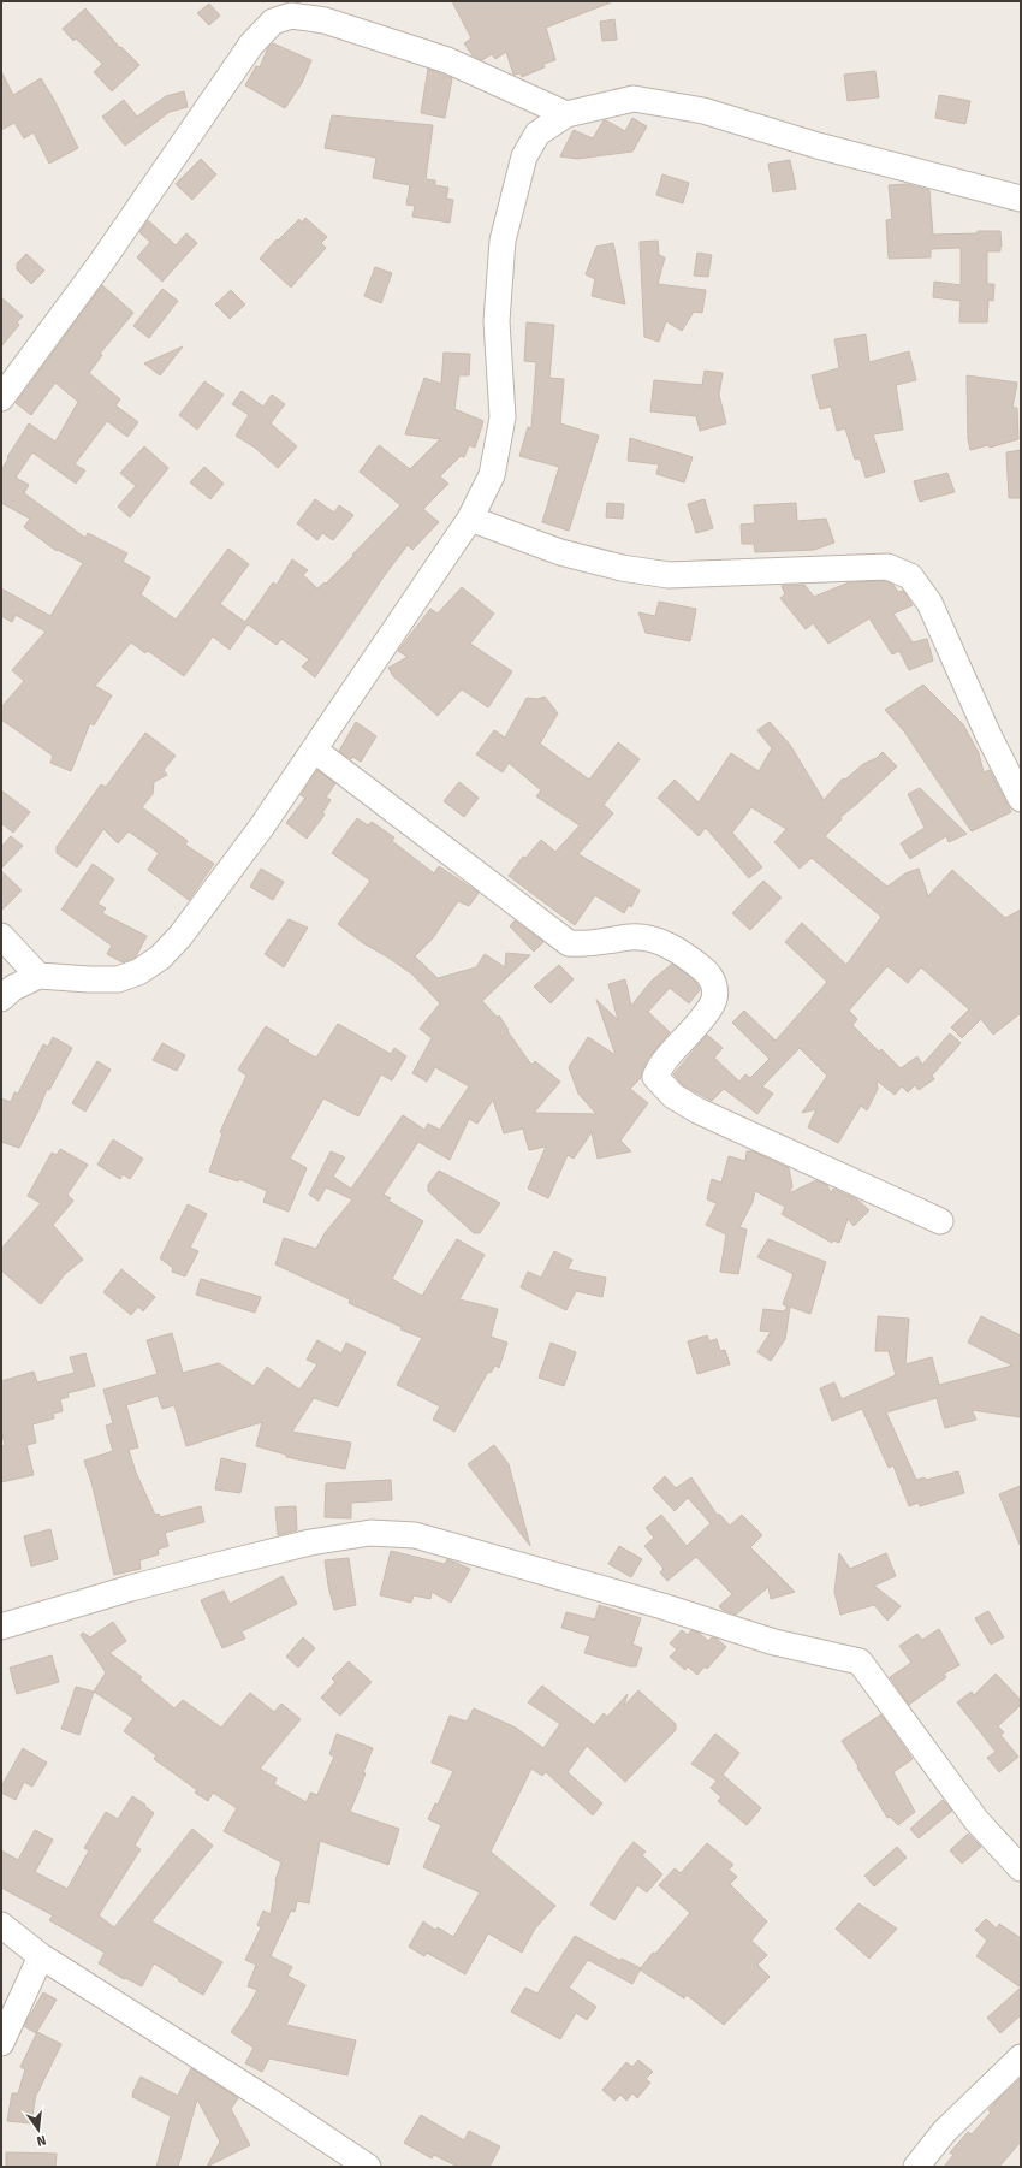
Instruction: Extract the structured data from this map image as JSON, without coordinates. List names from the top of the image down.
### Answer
{
  "north": "bottom"
}
